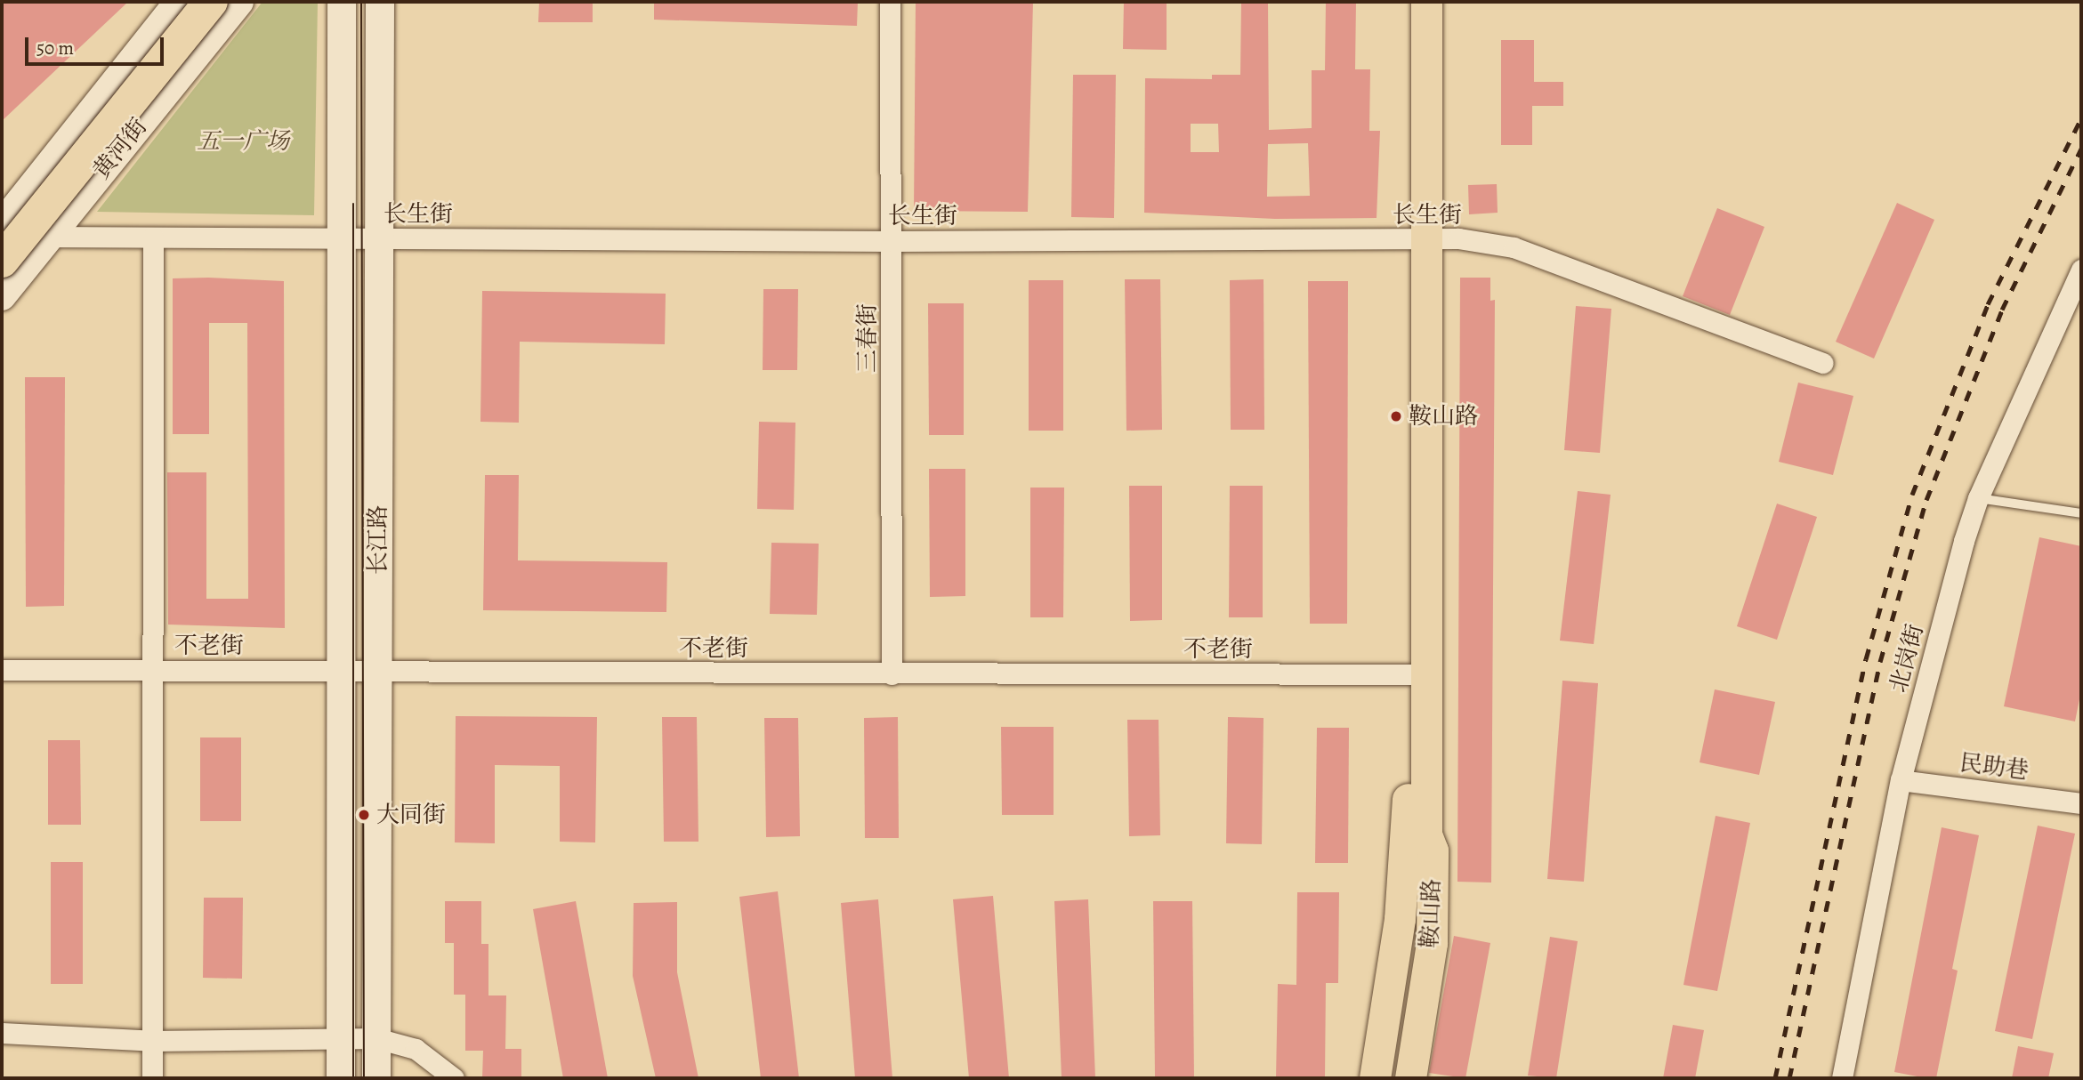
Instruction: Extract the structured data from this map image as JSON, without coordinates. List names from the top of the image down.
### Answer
{
  "streets": {
    "main road": ["黄河街", "长江路", "鞍山路"],
    "street": [
      "长生街",
      "三春街",
      "不老街",
      "北岗街",
      "民助巷"
    ]
  },
  "crossings": [
    ["黄河街", "长生街"],
    ["长生街", "三春街"],
    ["长生街", "长江路"],
    ["长生街", "鞍山路"],
    ["三春街", "不老街"],
    ["长江路", "不老街"],
    ["不老街", "鞍山路"],
    ["北岗街", "民助巷"]
  ],
  "parks": ["五一广场"],
  "places": ["鞍山路", "大同街"],
  "scale_bar": "50 m"
}
